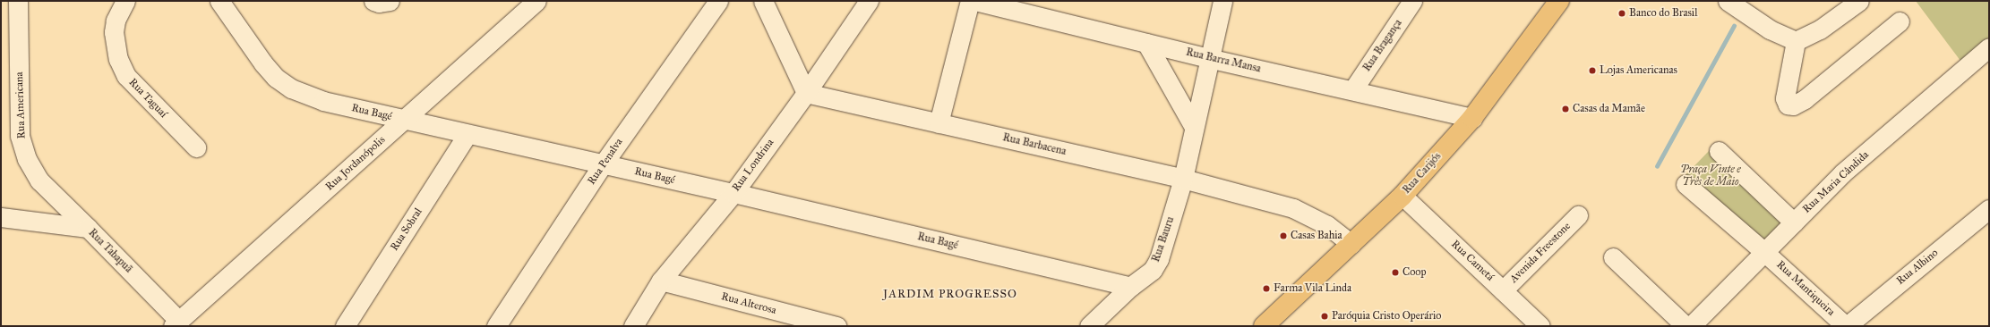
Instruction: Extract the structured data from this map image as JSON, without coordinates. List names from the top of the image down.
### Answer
{
  "streets": {
    "main road": ["Rua Carijós"],
    "street": [
      "Rua Bragança",
      "Rua Barra Mansa",
      "Rua Taguaí",
      "Rua Americana",
      "Rua Bagé",
      "Rua Barbacena",
      "Rua Penalva",
      "Rua Jordanópolis",
      "Rua Londrina",
      "Rua Maria Cândida",
      "Rua Sobral",
      "Rua Bauru",
      "Rua Tabapuã",
      "Avenida Freestone",
      "Rua Cametá",
      "Rua Albino",
      "Rua Mantiqueira",
      "Rua Alterosa"
    ]
  },
  "crossings": [
    ["Rua Bragança", "Rua Barra Mansa"],
    ["Rua Barra Mansa", "Rua Carijós"],
    ["Rua Barra Mansa", "Rua Bauru"],
    ["Rua Americana", "Rua Tabapuã"],
    ["Rua Bagé", "Rua Penalva"],
    ["Rua Bagé", "Rua Jordanópolis"],
    ["Rua Bagé", "Rua Londrina"],
    ["Rua Bagé", "Rua Sobral"],
    ["Rua Bagé", "Rua Bauru"],
    ["Rua Barbacena", "Rua Londrina"],
    ["Rua Barbacena", "Rua Carijós"],
    ["Rua Barbacena", "Rua Bauru"],
    ["Rua Jordanópolis", "Rua Tabapuã"],
    ["Rua Londrina", "Rua Alterosa"],
    ["Rua Carijós", "Rua Cametá"],
    ["Rua Maria Cândida", "Rua Mantiqueira"],
    ["Avenida Freestone", "Rua Cametá"],
    ["Rua Albino", "Rua Mantiqueira"]
  ],
  "districts": ["JARDIM PROGRESSO"],
  "parks": ["Praça Vinte e Três de Maio"],
  "places": [
    "Banco do Brasil",
    "Lojas Americanas",
    "Casas da Mamãe",
    "Casas Bahia",
    "Coop",
    "Farma Vila Linda",
    "Paróquia Cristo Operário"
  ]
}
